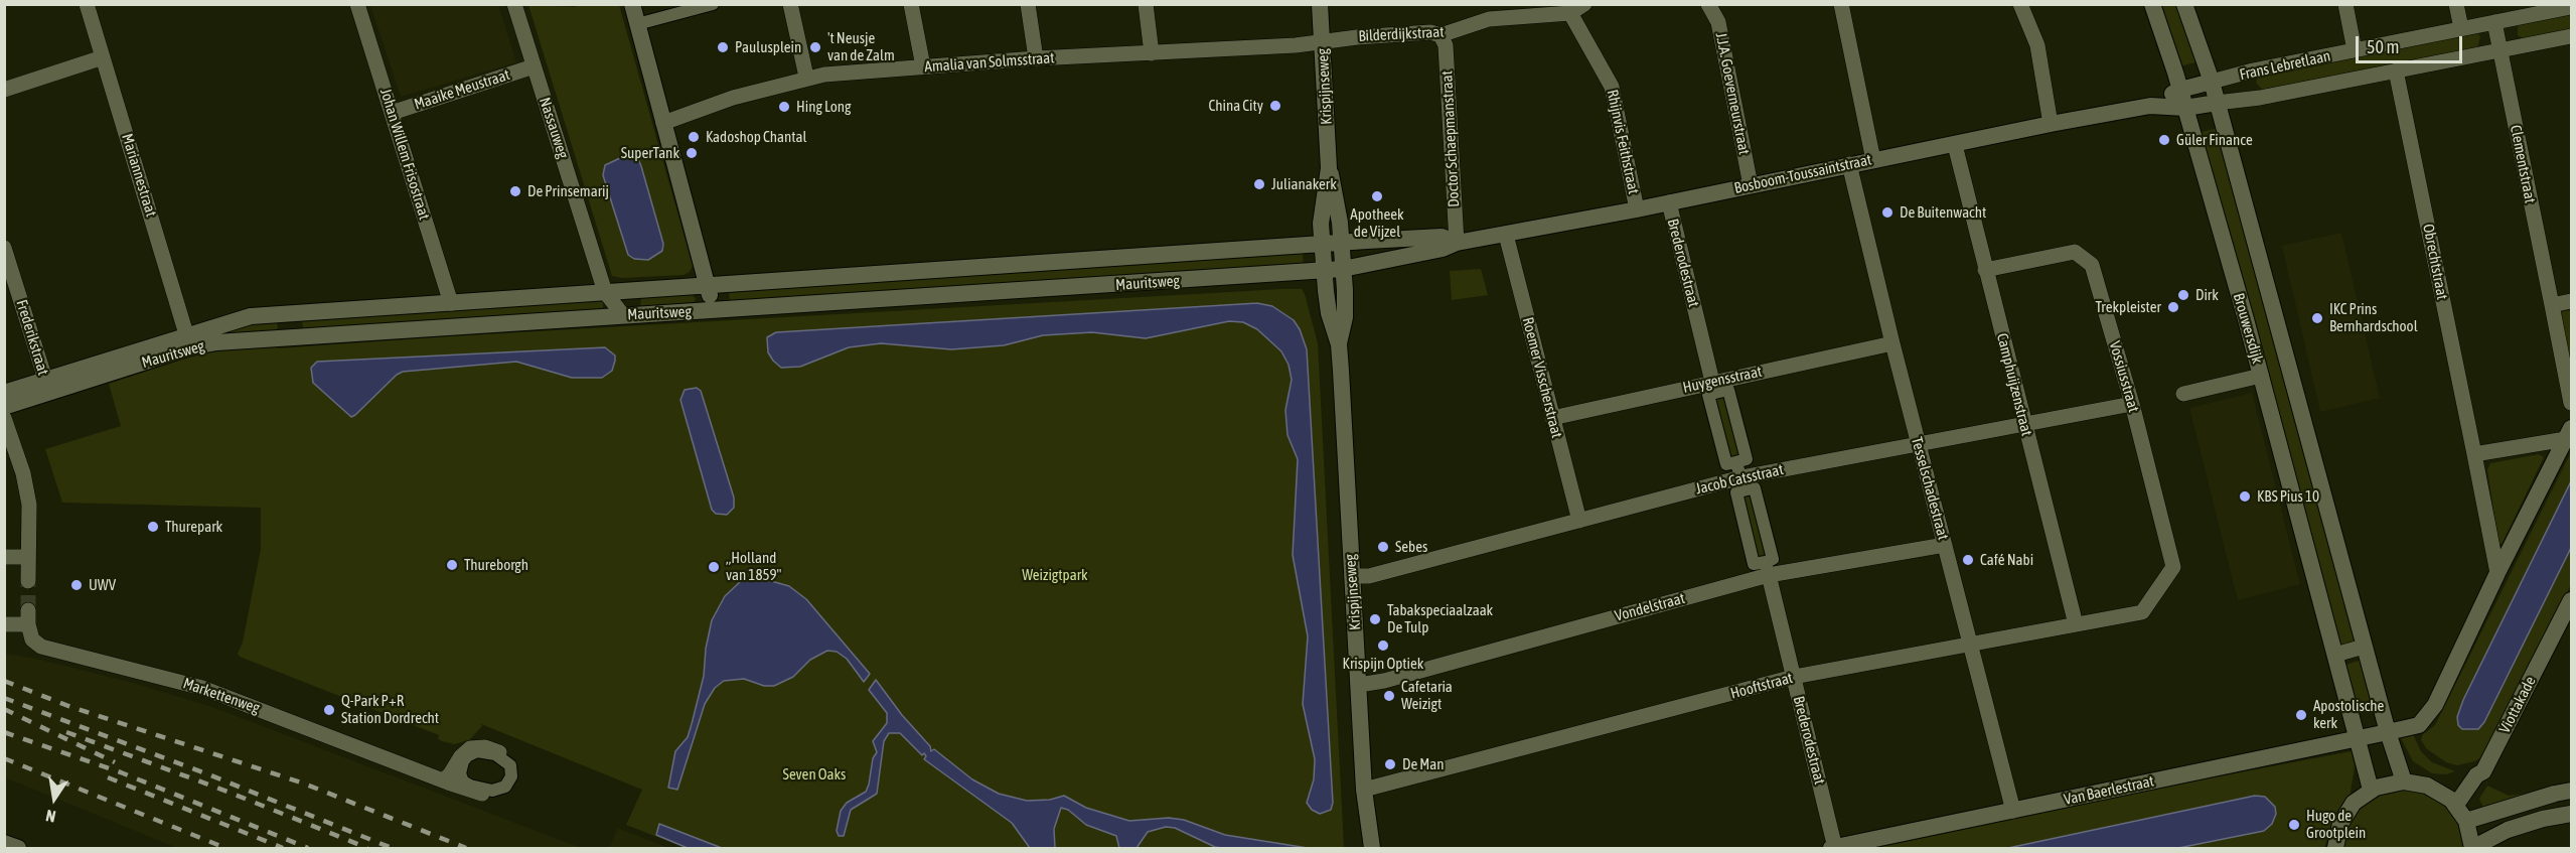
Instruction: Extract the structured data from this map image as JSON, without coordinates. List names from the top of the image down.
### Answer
{
  "streets": {
    "street": [
      "Bilderdijkstraat",
      "Amalia van Solmsstraat",
      "Frans Lebretlaan",
      "Krispijnseweg",
      "Maaike Meustraat",
      "J.J.A. Goeverneurstraat",
      "Nassauweg",
      "Doctor Schaepmanstraat",
      "Rhijnvis Feithstraat",
      "Johan Willem Frisostraat",
      "Clementstraat",
      "Bosboom-Toussaintstraat",
      "Mariannestraat",
      "Obrechtstraat",
      "Brederodestraat",
      "Mauritsweg",
      "Brouwersdijk",
      "Frederikstraat",
      "Vossiusstraat",
      "Roemer Visscherstraat",
      "Huygensstraat",
      "Camphuijzenstraat",
      "Jacob Catsstraat",
      "Tesselschadestraat",
      "Vondelstraat",
      "Hooftstraat",
      "Markettenweg",
      "Viottakade",
      "Van Baerlestraat"
    ]
  },
  "crossings": [
    ["Bilderdijkstraat", "Amalia van Solmsstraat"],
    ["Bilderdijkstraat", "Krispijnseweg"],
    ["Bilderdijkstraat", "Doctor Schaepmanstraat"],
    ["Bilderdijkstraat", "Rhijnvis Feithstraat"],
    ["Amalia van Solmsstraat", "Krispijnseweg"],
    ["Frans Lebretlaan", "Clementstraat"],
    ["Frans Lebretlaan", "Bosboom-Toussaintstraat"],
    ["Frans Lebretlaan", "Obrechtstraat"],
    ["Frans Lebretlaan", "Brouwersdijk"],
    ["Krispijnseweg", "Bosboom-Toussaintstraat"],
    ["Krispijnseweg", "Mauritsweg"],
    ["Krispijnseweg", "Jacob Catsstraat"],
    ["Krispijnseweg", "Vondelstraat"],
    ["Krispijnseweg", "Hooftstraat"],
    ["Maaike Meustraat", "Nassauweg"],
    ["Maaike Meustraat", "Johan Willem Frisostraat"],
    ["J.J.A. Goeverneurstraat", "Bosboom-Toussaintstraat"],
    ["Nassauweg", "Mauritsweg"],
    ["Doctor Schaepmanstraat", "Bosboom-Toussaintstraat"],
    ["Rhijnvis Feithstraat", "Bosboom-Toussaintstraat"],
    ["Johan Willem Frisostraat", "Mauritsweg"],
    ["Bosboom-Toussaintstraat", "Brederodestraat"],
    ["Bosboom-Toussaintstraat", "Mauritsweg"],
    ["Bosboom-Toussaintstraat", "Brouwersdijk"],
    ["Bosboom-Toussaintstraat", "Roemer Visscherstraat"],
    ["Bosboom-Toussaintstraat", "Camphuijzenstraat"],
    ["Bosboom-Toussaintstraat", "Tesselschadestraat"],
    ["Mariannestraat", "Mauritsweg"],
    ["Brederodestraat", "Huygensstraat"],
    ["Brederodestraat", "Jacob Catsstraat"],
    ["Brederodestraat", "Vondelstraat"],
    ["Brederodestraat", "Hooftstraat"],
    ["Brederodestraat", "Van Baerlestraat"],
    ["Mauritsweg", "Frederikstraat"],
    ["Brouwersdijk", "Van Baerlestraat"],
    ["Vossiusstraat", "Camphuijzenstraat"],
    ["Vossiusstraat", "Jacob Catsstraat"],
    ["Vossiusstraat", "Hooftstraat"],
    ["Roemer Visscherstraat", "Huygensstraat"],
    ["Roemer Visscherstraat", "Jacob Catsstraat"],
    ["Huygensstraat", "Tesselschadestraat"],
    ["Camphuijzenstraat", "Jacob Catsstraat"],
    ["Camphuijzenstraat", "Hooftstraat"],
    ["Jacob Catsstraat", "Tesselschadestraat"],
    ["Tesselschadestraat", "Vondelstraat"],
    ["Tesselschadestraat", "Hooftstraat"],
    ["Tesselschadestraat", "Van Baerlestraat"]
  ],
  "parks": ["Weizigtpark", "Seven Oaks"],
  "places": [
    "Paulusplein",
    "'t Neusje van de Zalm",
    "China City",
    "Hing Long",
    "Kadoshop Chantal",
    "Güler Finance",
    "SuperTank",
    "Julianakerk",
    "De Prinsemarij",
    "Apotheek de Vijzel",
    "De Buitenwacht",
    "Dirk",
    "Trekpleister",
    "IKC Prins Bernhardschool",
    "KBS Pius 10",
    "Thurepark",
    "Sebes",
    "Café Nabi",
    "Thureborgh",
    ",,Holland van 1859\"",
    "UWV",
    "Tabakspeciaalzaak De Tulp",
    "Krispijn Optiek",
    "Cafetaria Weizigt",
    "Q-Park P+R Station Dordrecht",
    "Apostolische kerk",
    "De Man",
    "Hugo de Grootplein"
  ],
  "scale_bar": "50 m",
  "north": "bottom"
}
